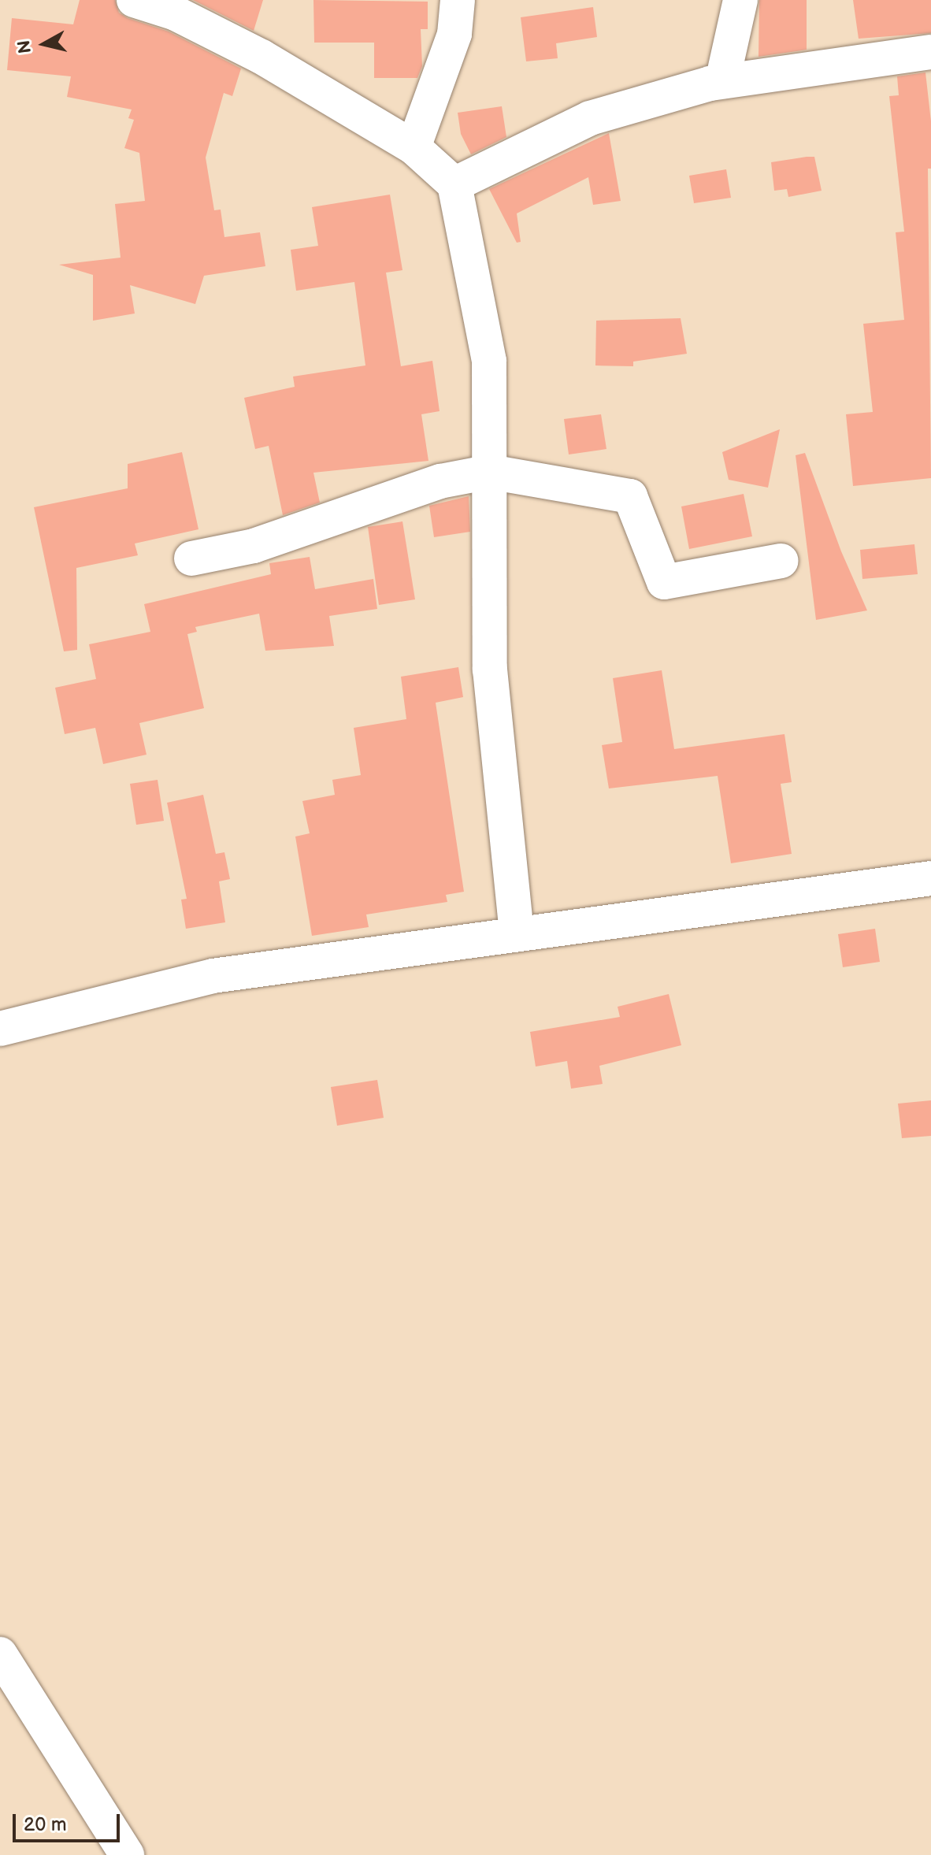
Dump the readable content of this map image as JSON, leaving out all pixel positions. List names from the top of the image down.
{
  "scale_bar": "20 m",
  "north": "left"
}
